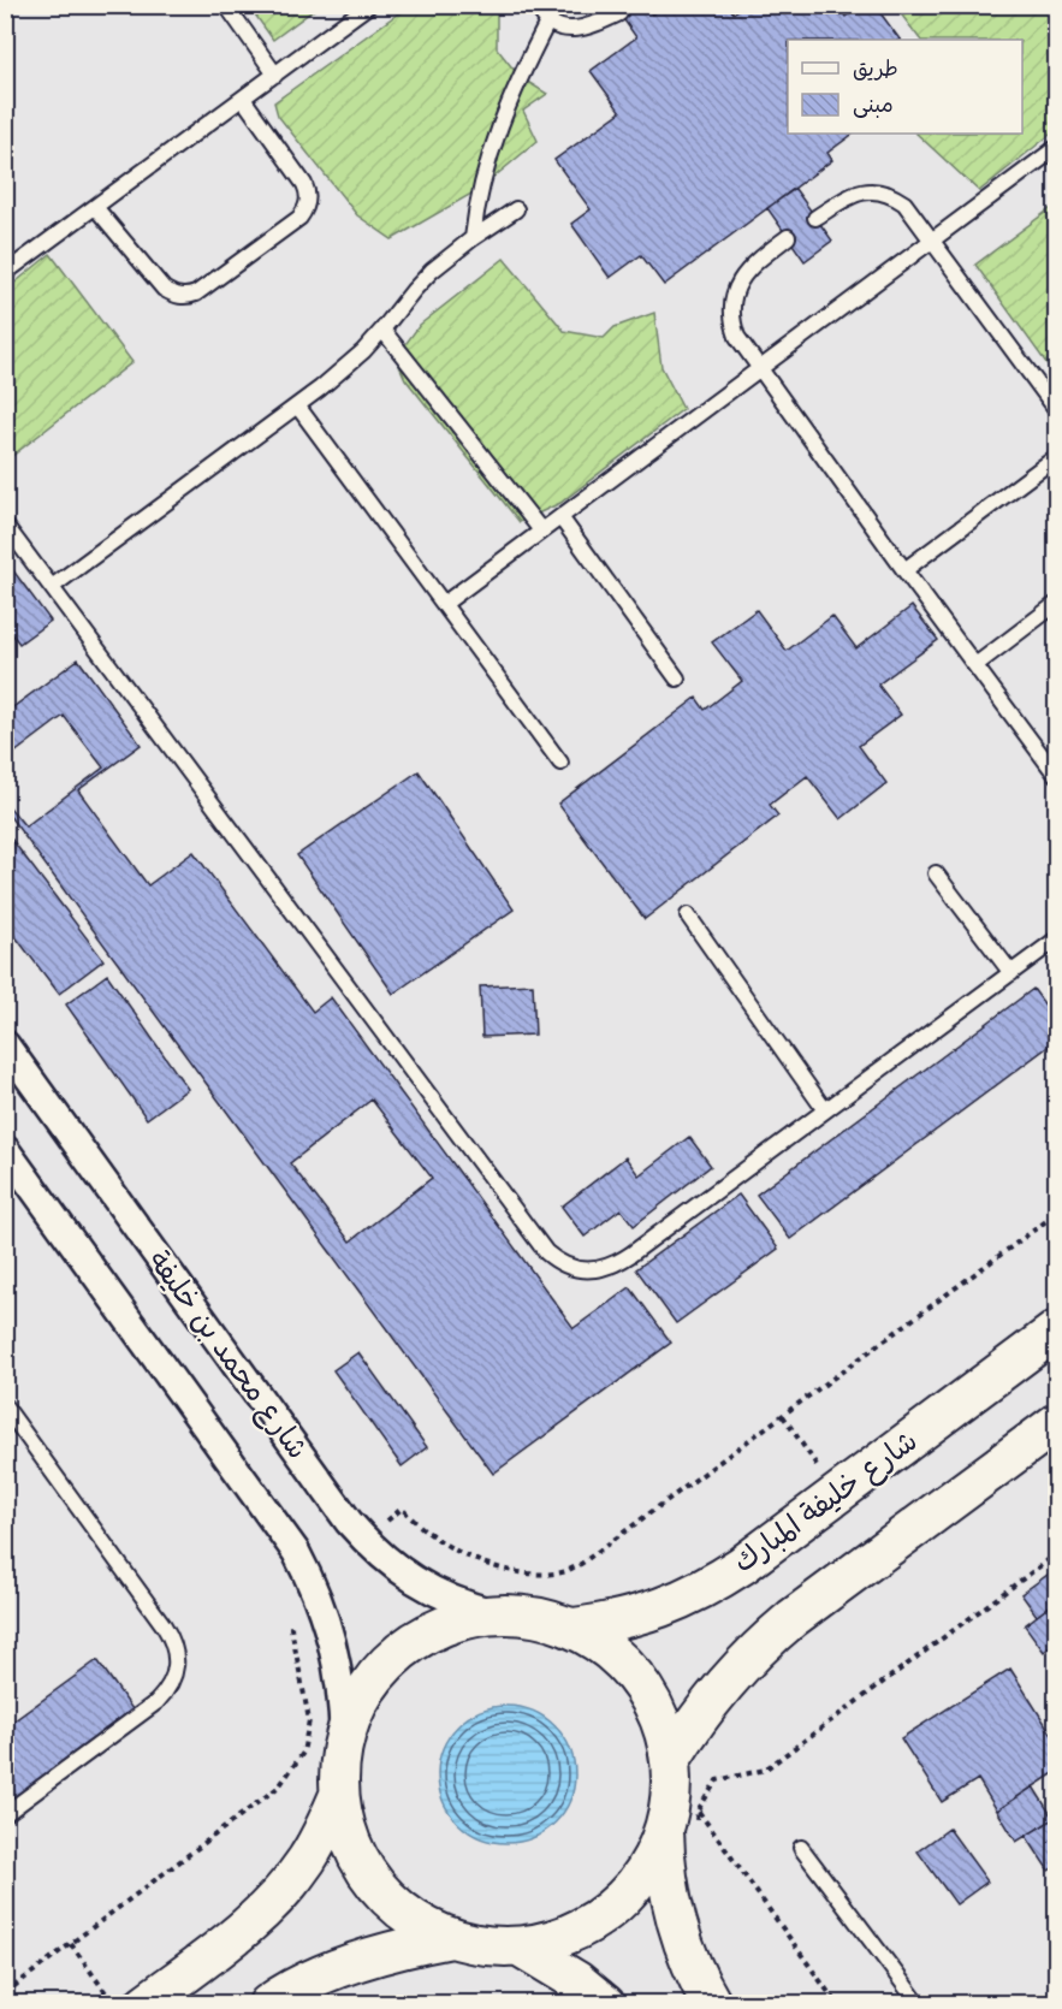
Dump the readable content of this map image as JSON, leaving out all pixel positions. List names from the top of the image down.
{
  "streets": {
    "main road": ["شارع خليفة المبارك"],
    "street": ["شارع محمد بن خليفة"]
  },
  "legend": ["طريق", "مبنى"]
}
